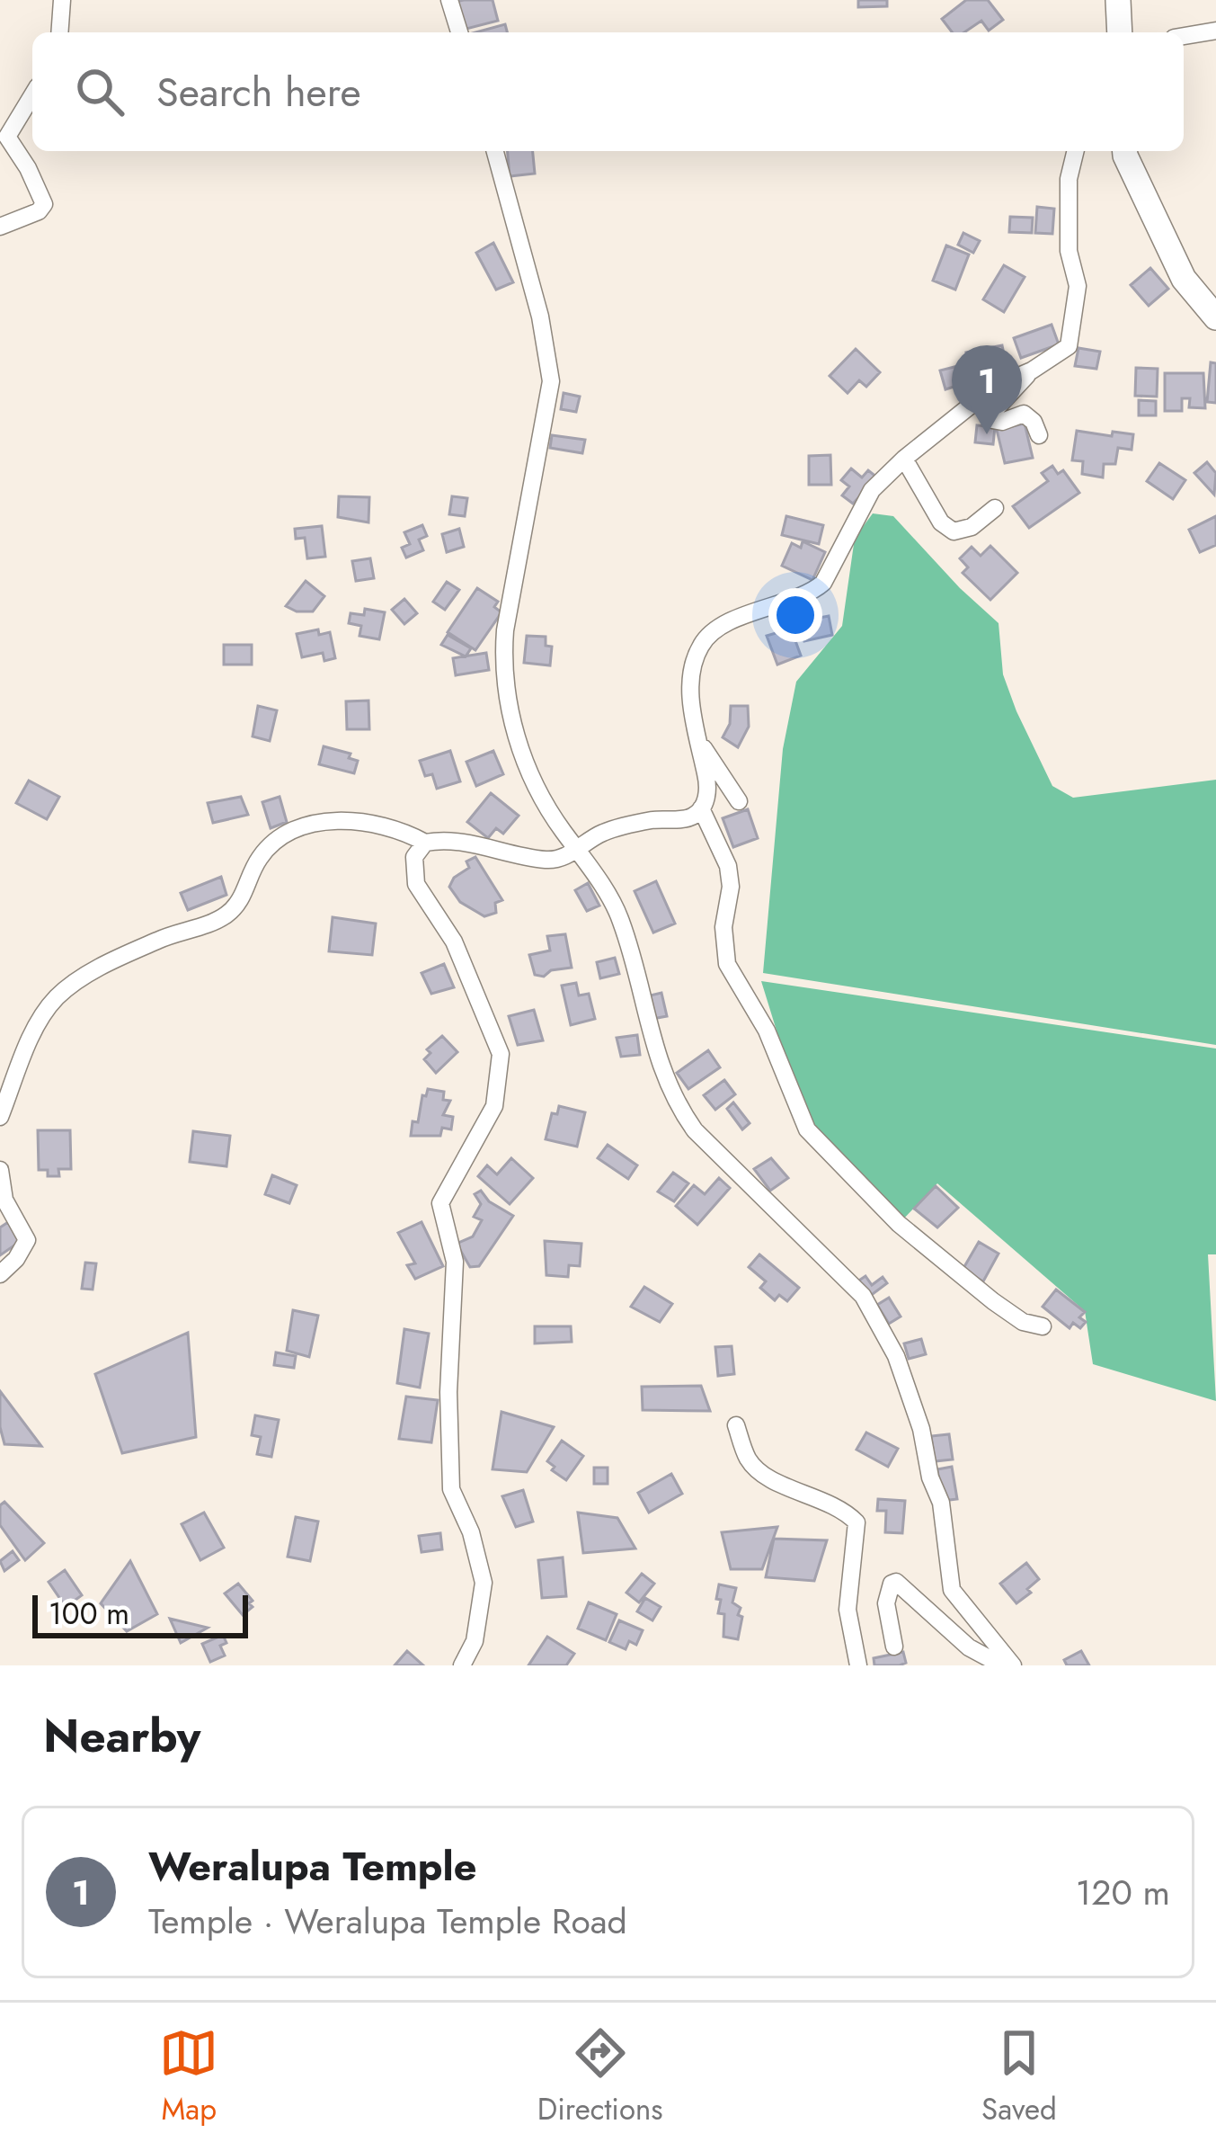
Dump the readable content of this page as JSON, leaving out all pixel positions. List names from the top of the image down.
{
  "scale_bar": "100 m",
  "page": {
    "search": "Search here",
    "pins": "1",
    "scale": "100 m",
    "heading": "Nearby",
    "list": [
      {
        "mark": "1",
        "name": "Weralupa Temple",
        "note": "Temple · Weralupa Temple Road",
        "value": "120 m"
      }
    ],
    "nav": ["Map", "Directions", "Saved"]
  }
}
